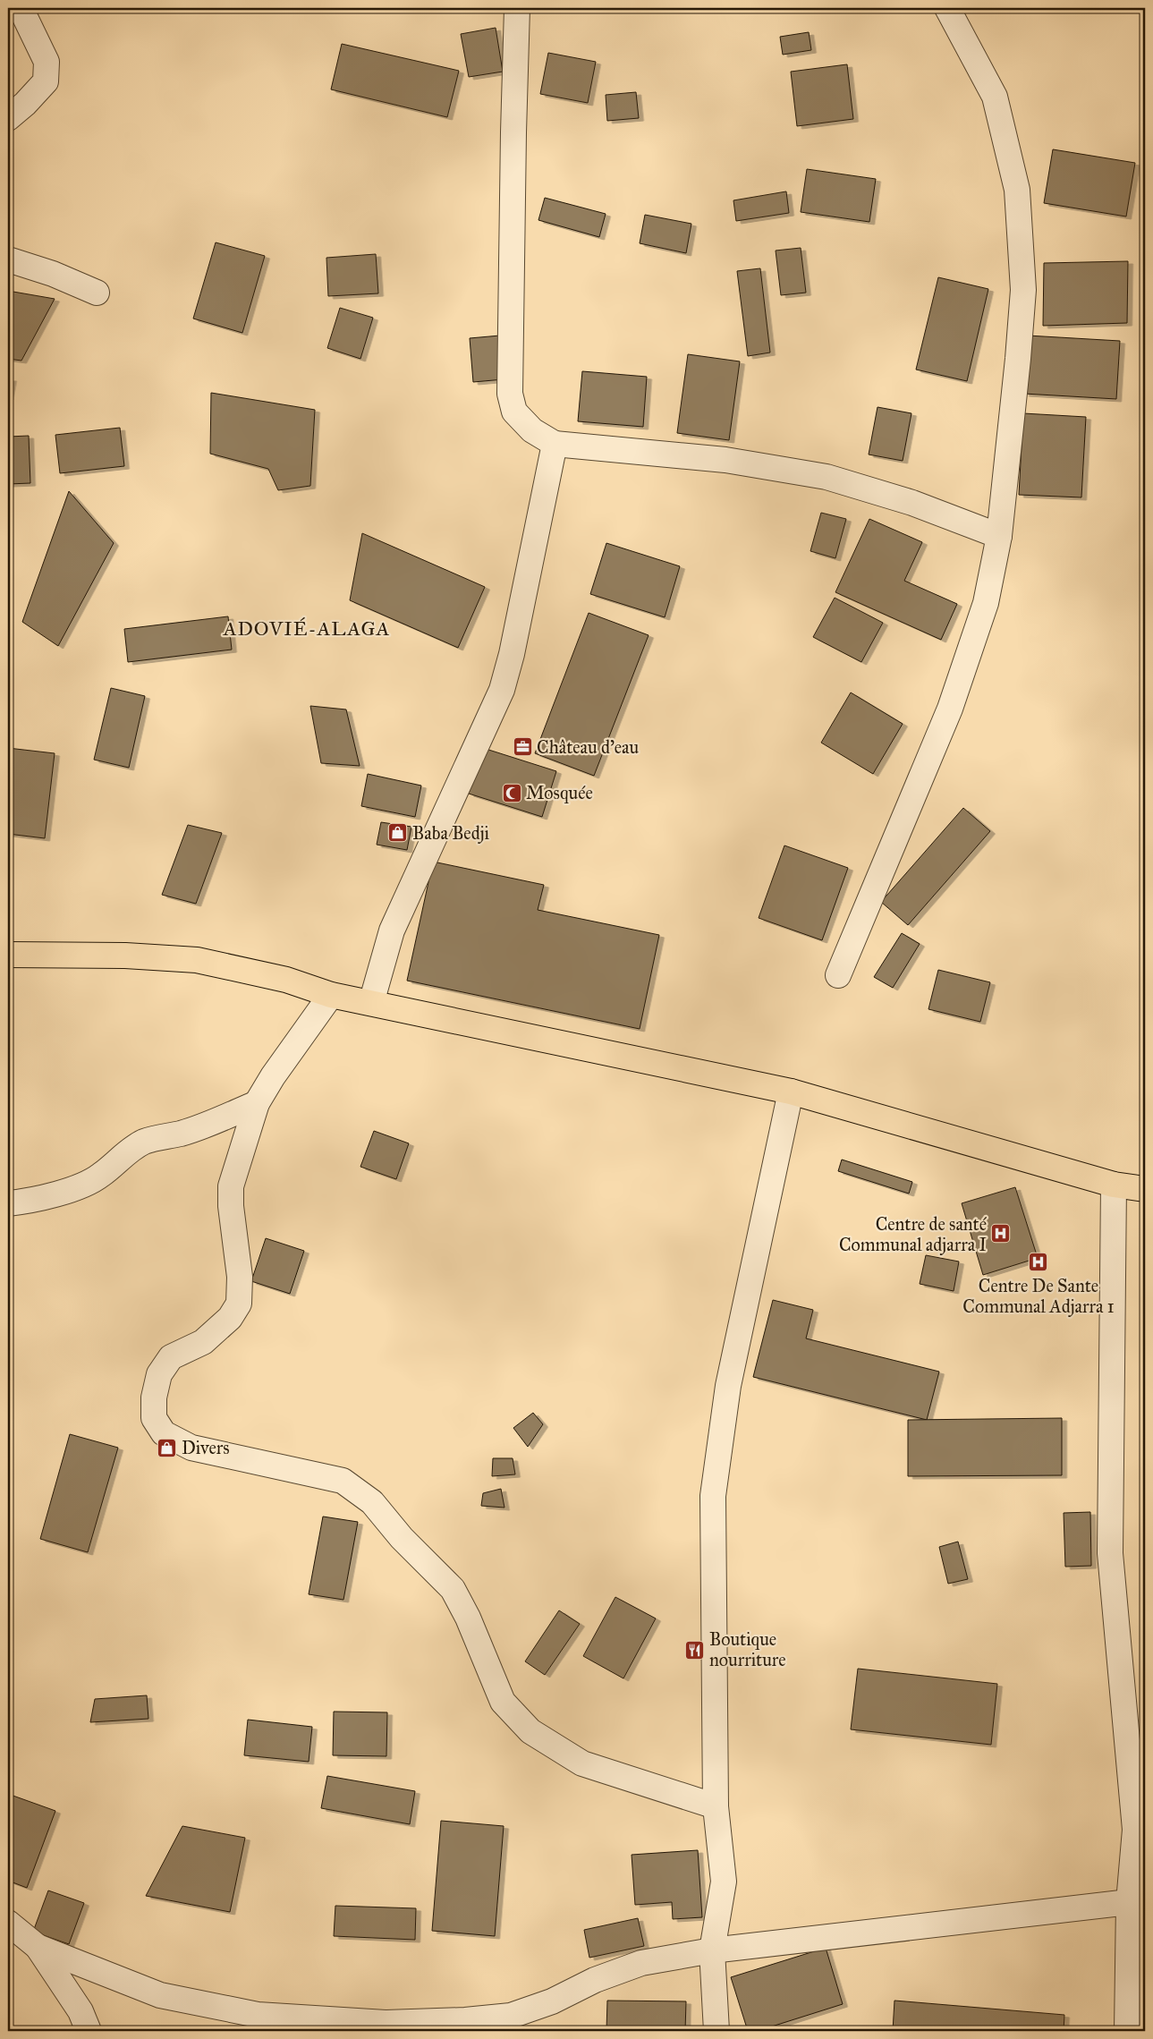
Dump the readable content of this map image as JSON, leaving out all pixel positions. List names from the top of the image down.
{
  "districts": ["ADOVIÉ-ALAGA"],
  "places": {
    "office": ["Château d'eau"],
    "mosque": ["Mosquée"],
    "shop": ["Baba Bedji", "Divers"],
    "hospital": ["Centre de santé Communal adjarra I", "Centre De Sante Communal Adjarra 1"],
    "restaurant": ["Boutique nourriture"]
  }
}
